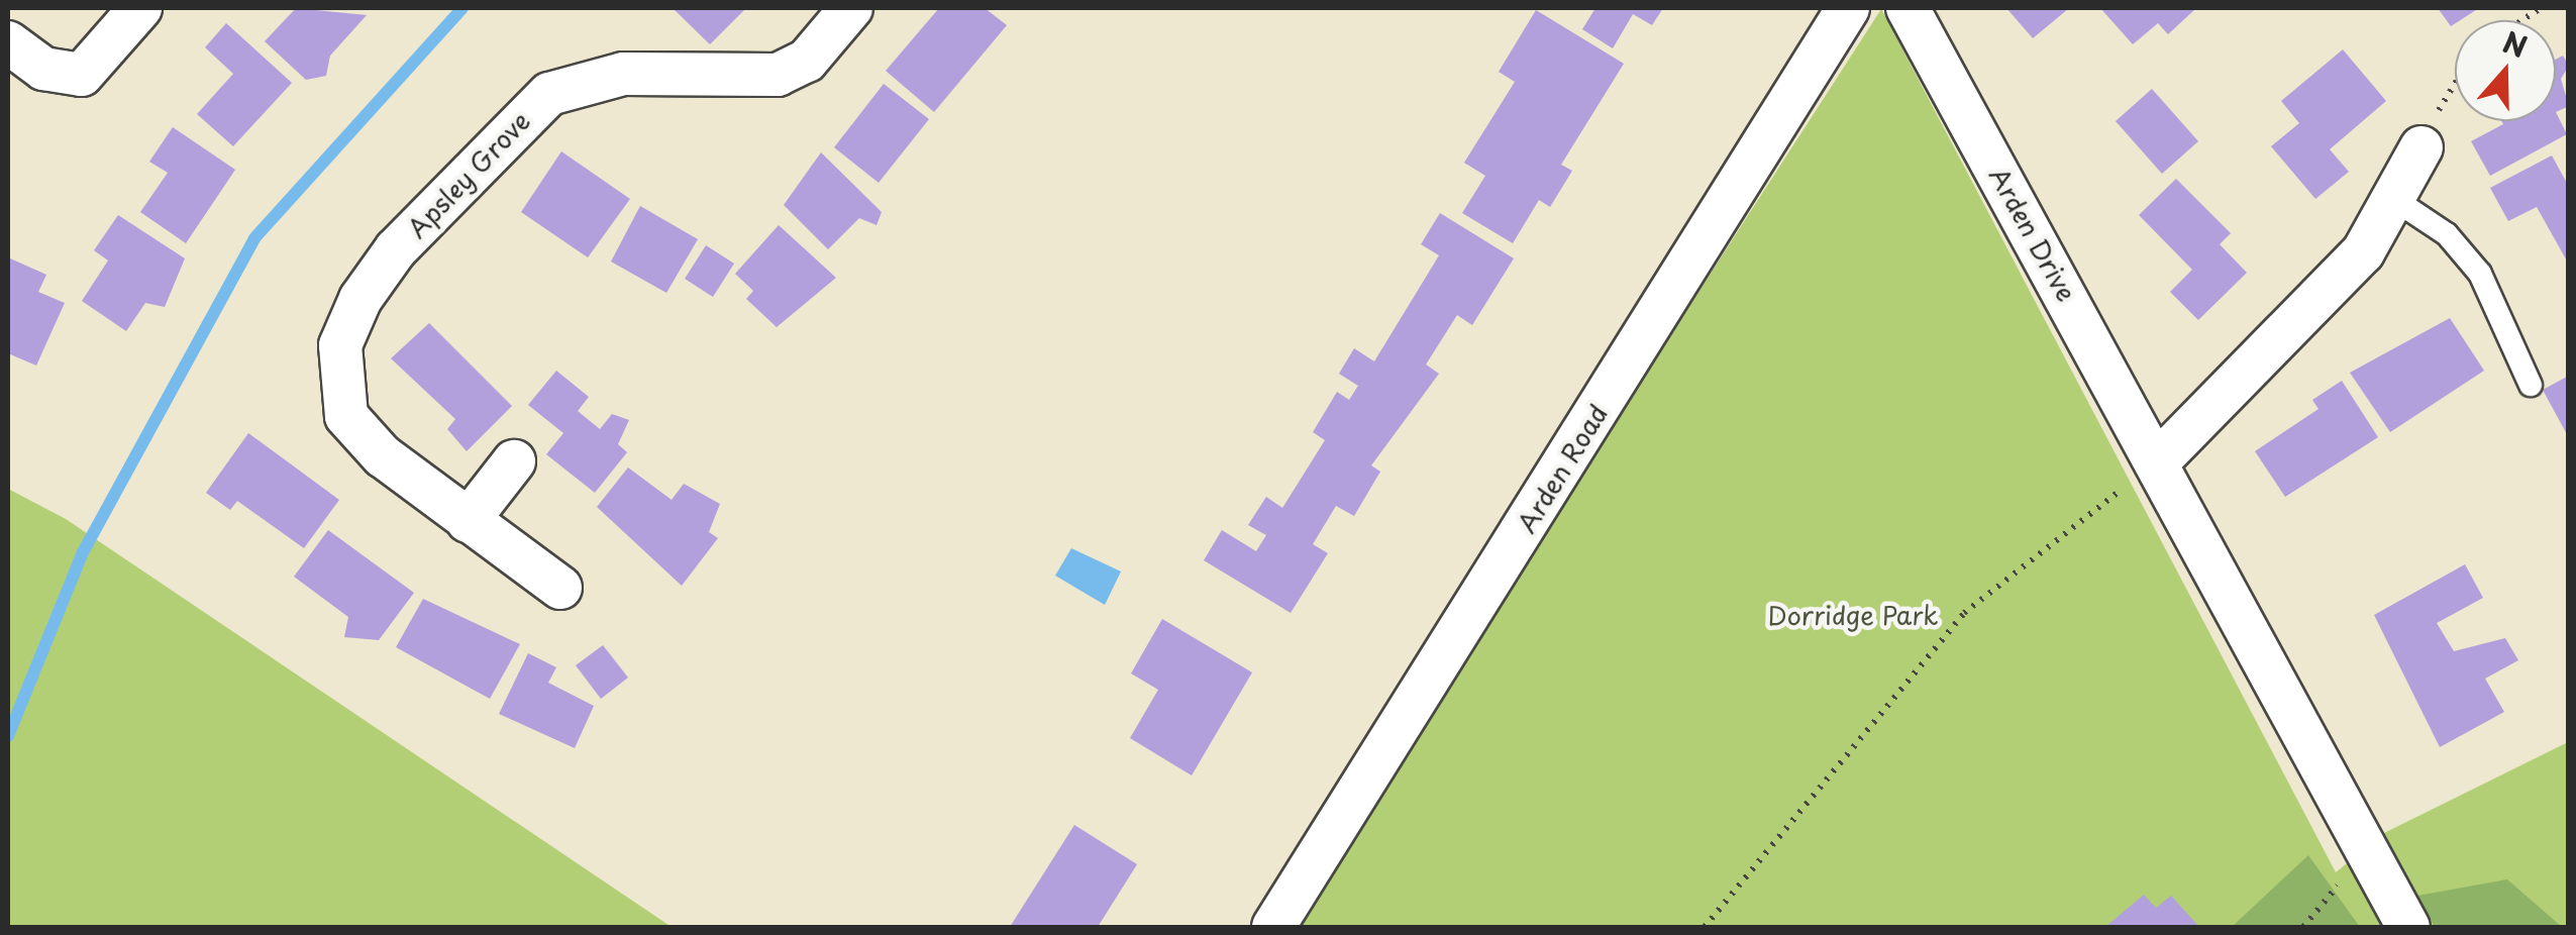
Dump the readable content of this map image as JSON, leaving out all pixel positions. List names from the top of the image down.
{
  "streets": {
    "street": ["Apsley Grove", "Arden Drive", "Arden Road"]
  },
  "parks": ["Dorridge Park"],
  "north": "top"
}
